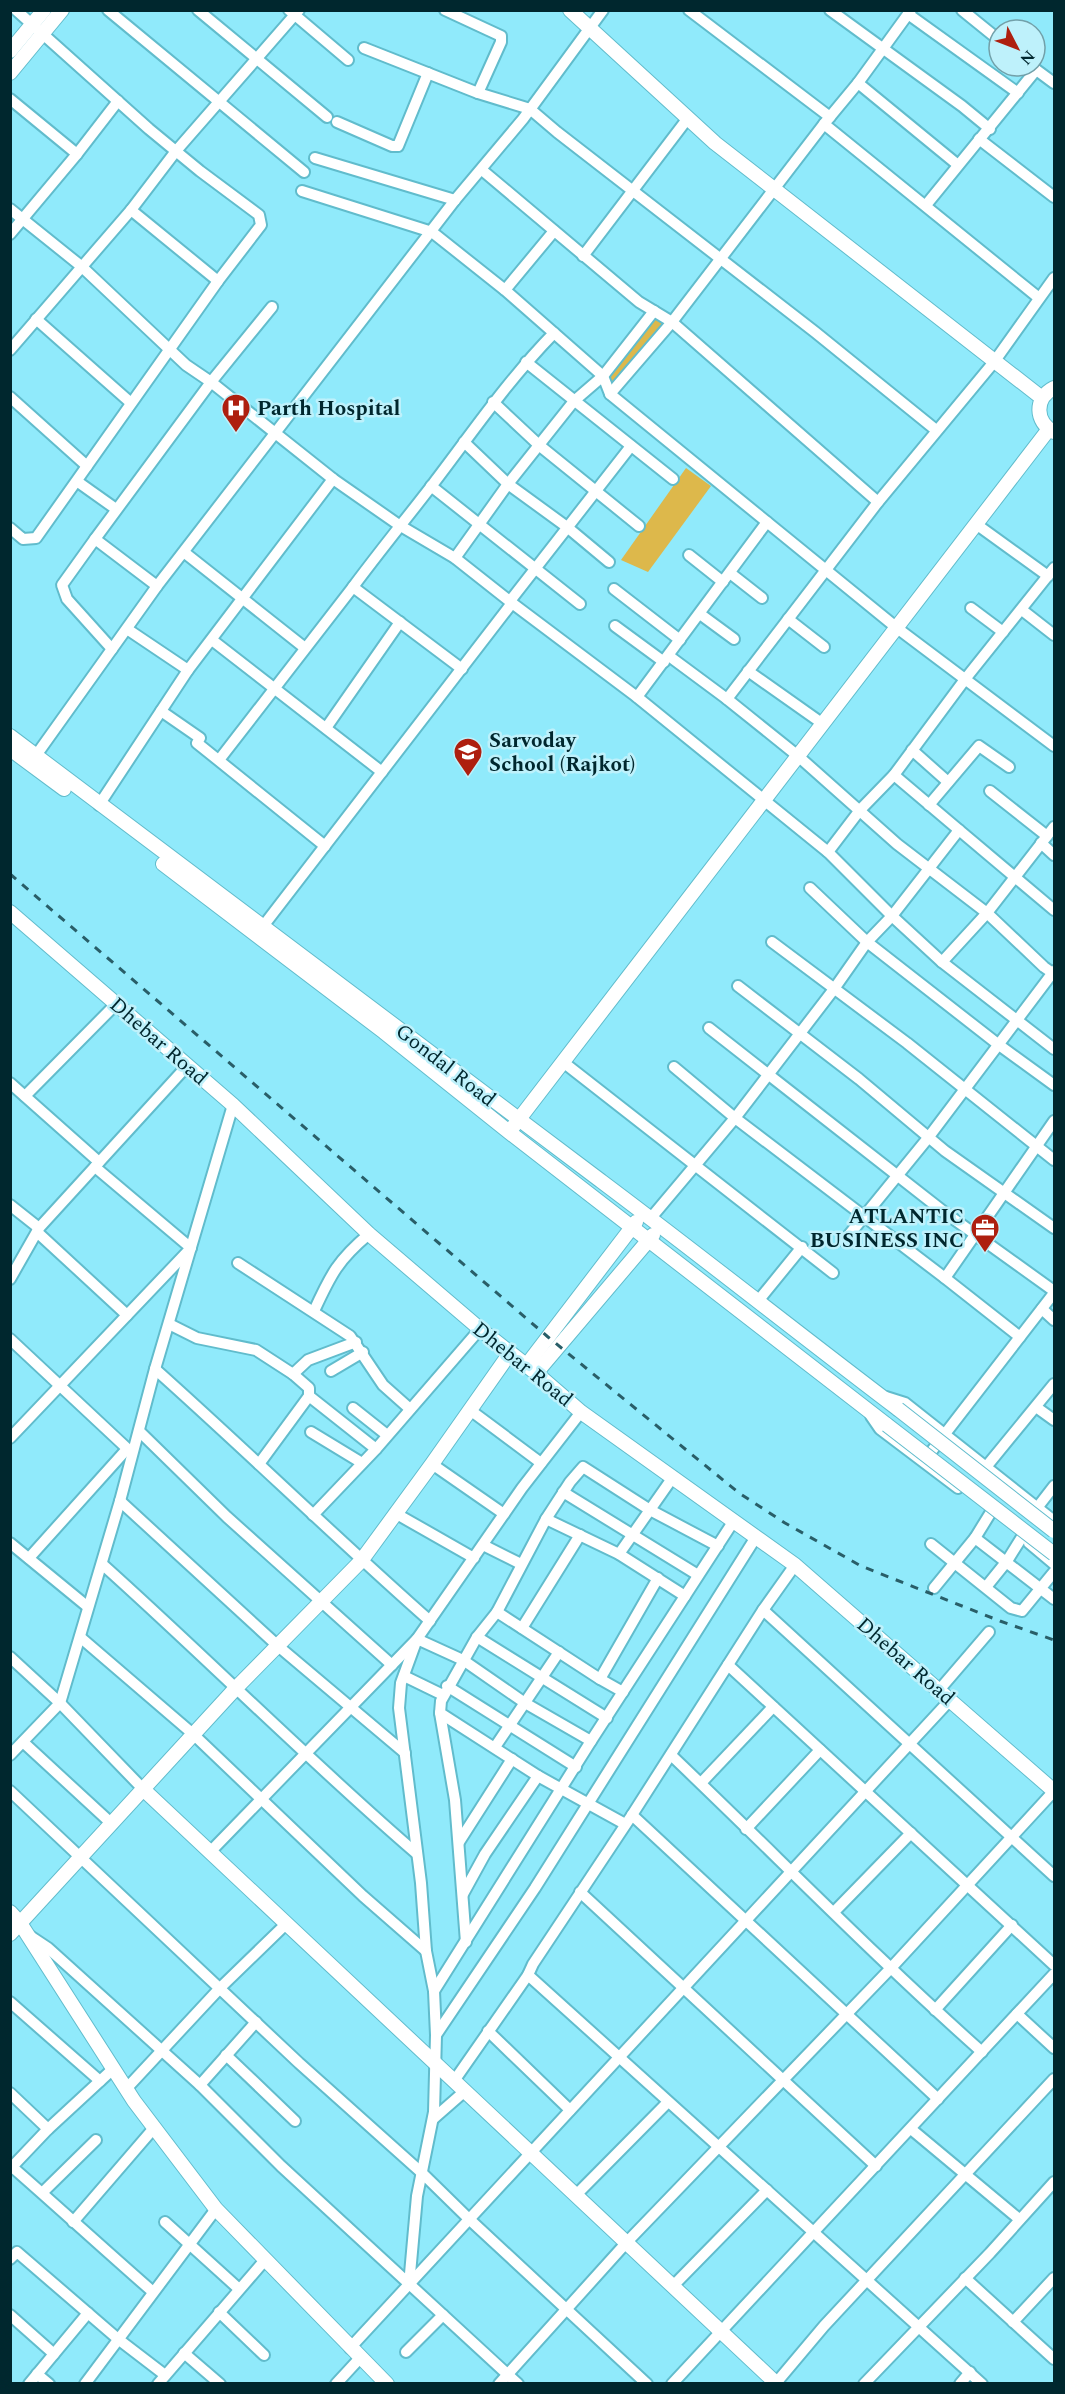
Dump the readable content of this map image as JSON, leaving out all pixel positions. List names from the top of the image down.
{
  "streets": {
    "street": ["Dhebar Road", "Gondal Road"]
  },
  "places": {
    "hospital": ["Parth Hospital"],
    "school or university": ["Sarvoday School (Rajkot)"],
    "office": ["ATLANTIC BUSINESS INC"]
  },
  "north": "bottom right"
}
